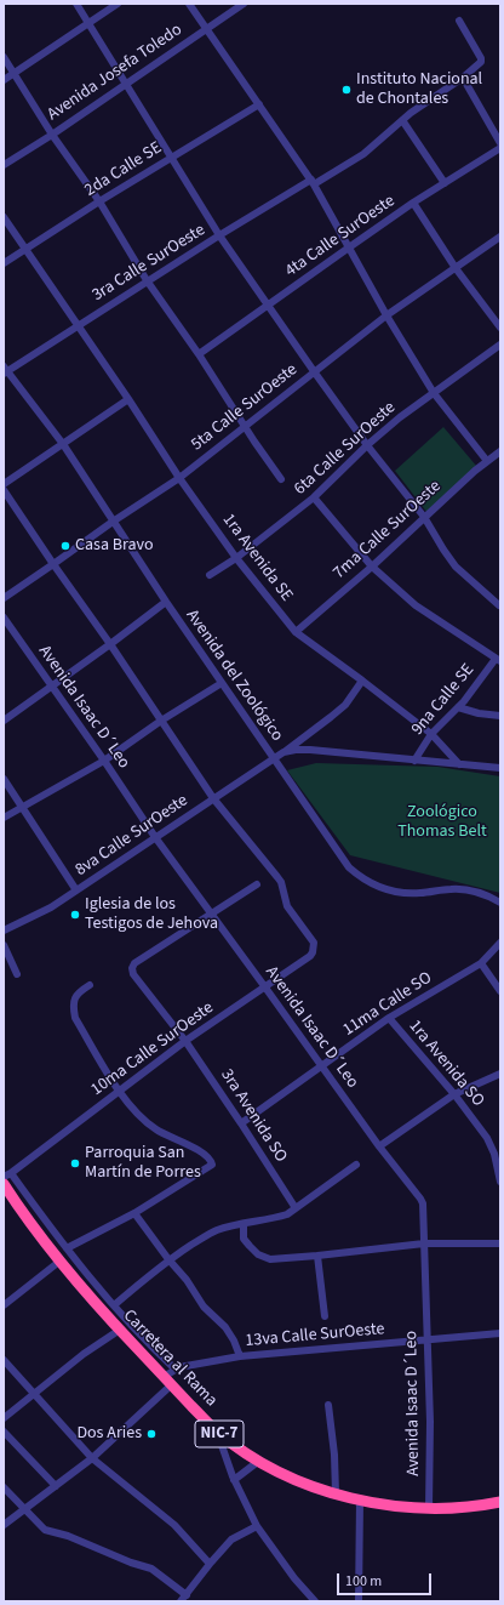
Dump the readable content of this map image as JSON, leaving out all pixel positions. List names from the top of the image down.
{
  "streets": {
    "highway": ["Carretera al Rama", "NIC-7"],
    "street": [
      "Avenida Josefa Toledo",
      "2da Calle SE",
      "4ta Calle SurOeste",
      "3ra Calle SurOeste",
      "5ta Calle SurOeste",
      "6ta Calle SurOeste",
      "7ma Calle SurOeste",
      "1ra Avenida SE",
      "Avenida del Zoológico",
      "9na Calle SE",
      "Avenida Isaac D´Leo",
      "8va Calle SurOeste",
      "11ma Calle SO",
      "10ma Calle SurOeste",
      "1ra Avenida SO",
      "3ra Avenida SO",
      "13va Calle SurOeste"
    ]
  },
  "crossings": [
    ["2da Calle SE", "1ra Avenida SE"],
    ["3ra Calle SurOeste", "1ra Avenida SE"],
    ["3ra Calle SurOeste", "Avenida del Zoológico"],
    ["5ta Calle SurOeste", "1ra Avenida SE"],
    ["5ta Calle SurOeste", "Avenida del Zoológico"],
    ["6ta Calle SurOeste", "1ra Avenida SE"],
    ["7ma Calle SurOeste", "1ra Avenida SE"],
    ["1ra Avenida SE", "9na Calle SE"],
    ["1ra Avenida SE", "8va Calle SurOeste"],
    ["Avenida del Zoológico", "8va Calle SurOeste"],
    ["Avenida Isaac D´Leo", "8va Calle SurOeste"],
    ["Avenida Isaac D´Leo", "11ma Calle SO"],
    ["Avenida Isaac D´Leo", "10ma Calle SurOeste"],
    ["Avenida Isaac D´Leo", "3ra Avenida SO"],
    ["Avenida Isaac D´Leo", "13va Calle SurOeste"],
    ["Avenida Isaac D´Leo", "Carretera al Rama"],
    ["8va Calle SurOeste", "10ma Calle SurOeste"],
    ["11ma Calle SO", "1ra Avenida SO"],
    ["11ma Calle SO", "3ra Avenida SO"],
    ["10ma Calle SurOeste", "3ra Avenida SO"],
    ["13va Calle SurOeste", "Carretera al Rama"]
  ],
  "parks": ["Zoológico Thomas Belt"],
  "places": [
    "Instituto Nacional de Chontales",
    "Casa Bravo",
    "Iglesia de los Testigos de Jehova",
    "Parroquia San Martín de Porres",
    "Dos Aries"
  ],
  "scale_bar": "100 m"
}
